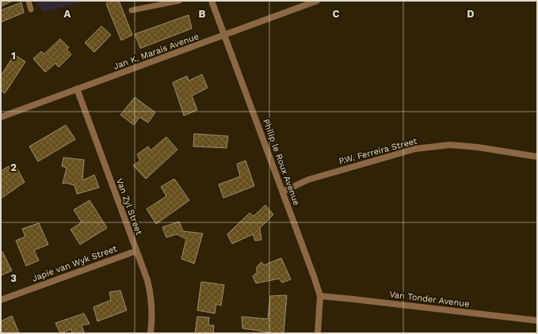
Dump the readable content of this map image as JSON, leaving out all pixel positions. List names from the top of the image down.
{
  "streets": {
    "street": [
      "Jan K. Marais Avenue",
      "P.W. Ferreira Street",
      "Philip le Roux Avenue",
      "Van Zyl Street",
      "Japie van Wyk Street",
      "Van Tonder Avenue"
    ]
  },
  "crossings": [
    ["Jan K. Marais Avenue", "Philip le Roux Avenue"],
    ["Jan K. Marais Avenue", "Van Zyl Street"],
    ["P.W. Ferreira Street", "Philip le Roux Avenue"],
    ["Philip le Roux Avenue", "Van Tonder Avenue"],
    ["Van Zyl Street", "Japie van Wyk Street"]
  ],
  "grid": {
    "columns": [
      "A",
      "B",
      "C",
      "D"
    ],
    "rows": ["1", "2", "3"]
  }
}
